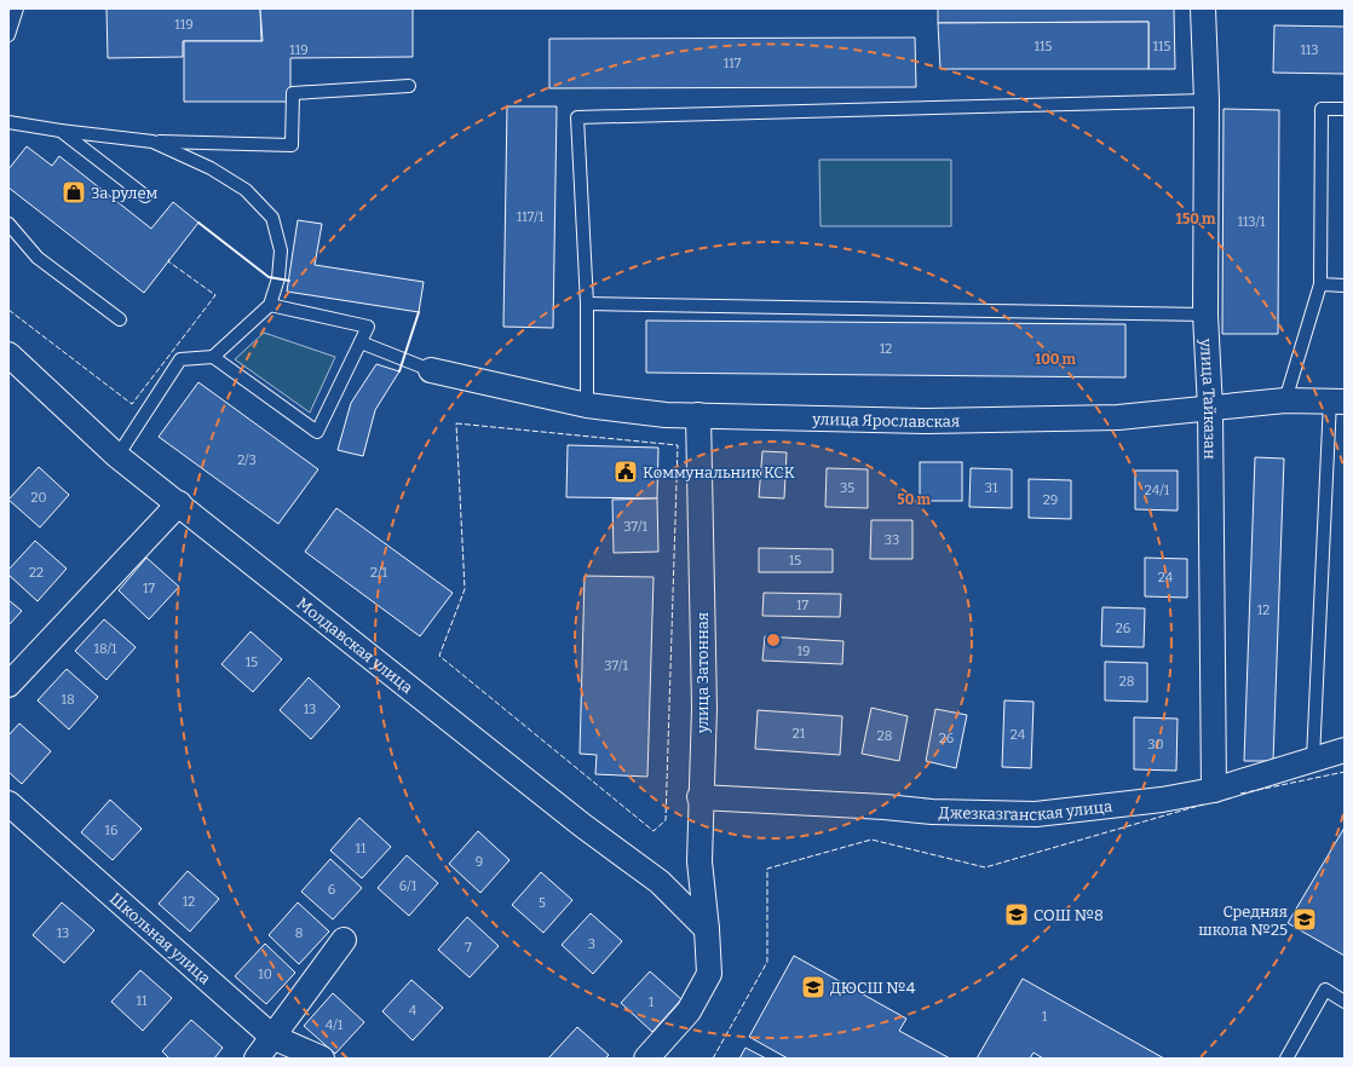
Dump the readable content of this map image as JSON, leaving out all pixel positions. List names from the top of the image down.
{
  "streets": {
    "street": [
      "улица Тайказан",
      "улица Ярославская",
      "Молдавская улица",
      "улица Затонная",
      "Джезказганская улица",
      "Школьная улица"
    ]
  },
  "crossings": [
    ["улица Тайказан", "улица Ярославская"],
    ["улица Тайказан", "Джезказганская улица"],
    ["улица Ярославская", "улица Затонная"],
    ["Молдавская улица", "улица Затонная"],
    ["улица Затонная", "Джезказганская улица"]
  ],
  "places": {
    "shop": ["За рулем"],
    "public building": ["Коммунальник КСК"],
    "school or university": ["СОШ №8", "Средняя школа №25", "ДЮСШ №4"]
  },
  "house_numbers": [
    "119",
    "115",
    "115",
    "119",
    "113",
    "117",
    "117/1",
    "113/1",
    "12",
    "2/3",
    "35",
    "31",
    "24/1",
    "20",
    "29",
    "37/1",
    "33",
    "15",
    "22",
    "2/1",
    "24",
    "17",
    "17",
    "12",
    "26",
    "18/1",
    "19",
    "15",
    "37/1",
    "28",
    "18",
    "13",
    "21",
    "24",
    "28",
    "26",
    "30",
    "16",
    "11",
    "9",
    "6/1",
    "6",
    "12",
    "5",
    "13",
    "8",
    "3",
    "7",
    "10",
    "11",
    "1",
    "4",
    "1",
    "4/1"
  ],
  "rings": ["150 m", "100 m", "50 m"]
}
